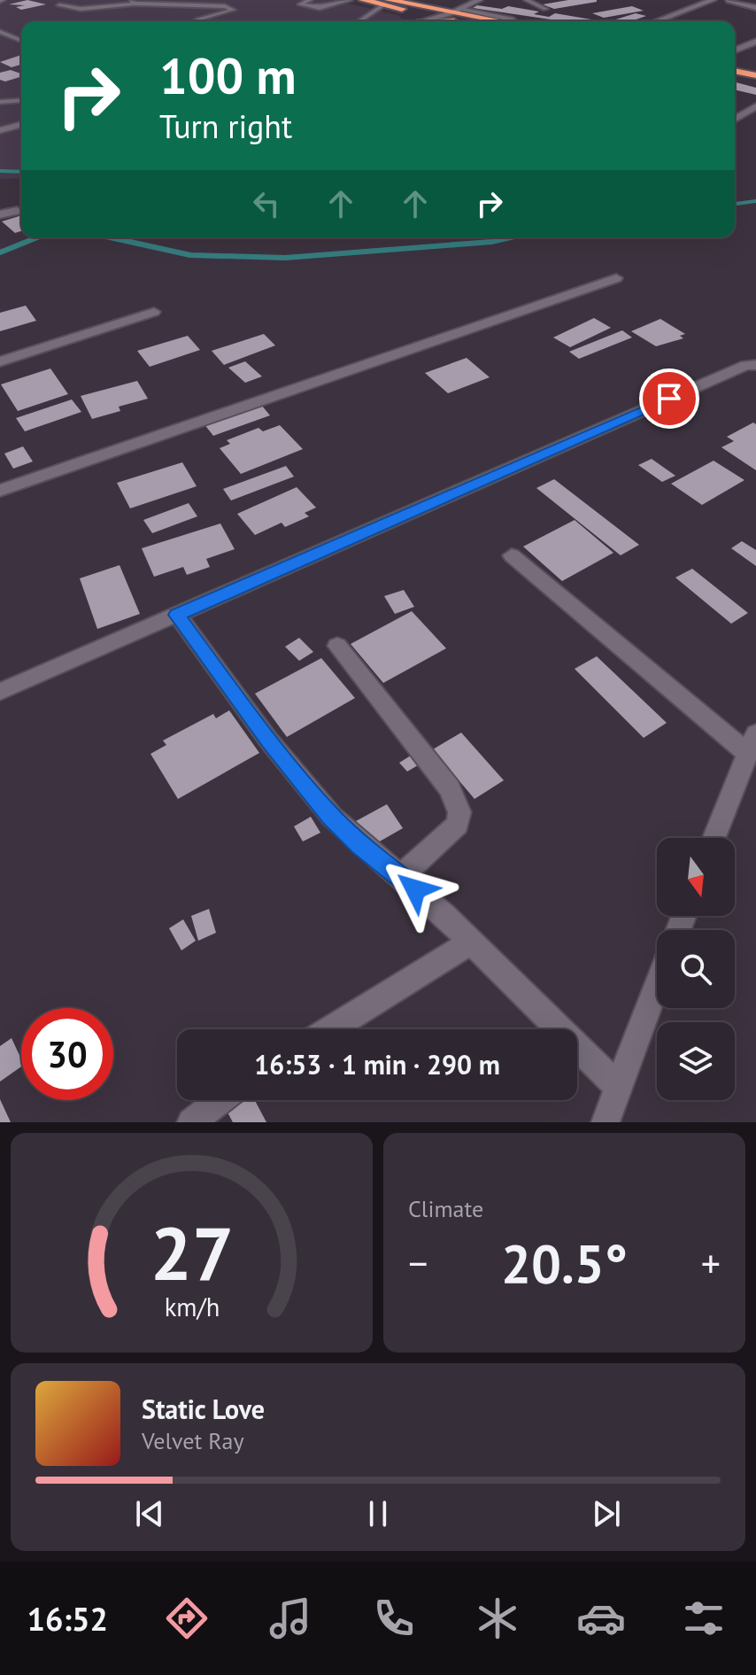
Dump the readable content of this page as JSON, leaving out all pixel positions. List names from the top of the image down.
{
  "north": "bottom",
  "page": {
    "turn": ["100 m", "Turn right"],
    "limit": "30",
    "trip": "16:53 · 1 min · 290 m",
    "tile": "Climate",
    "heat": ["−", "20.5°", "+"],
    "song": ["Static Love", "Velvet Ray"],
    "tabs": "16:52",
    "gauge": ["27", "km/h"]
  }
}
